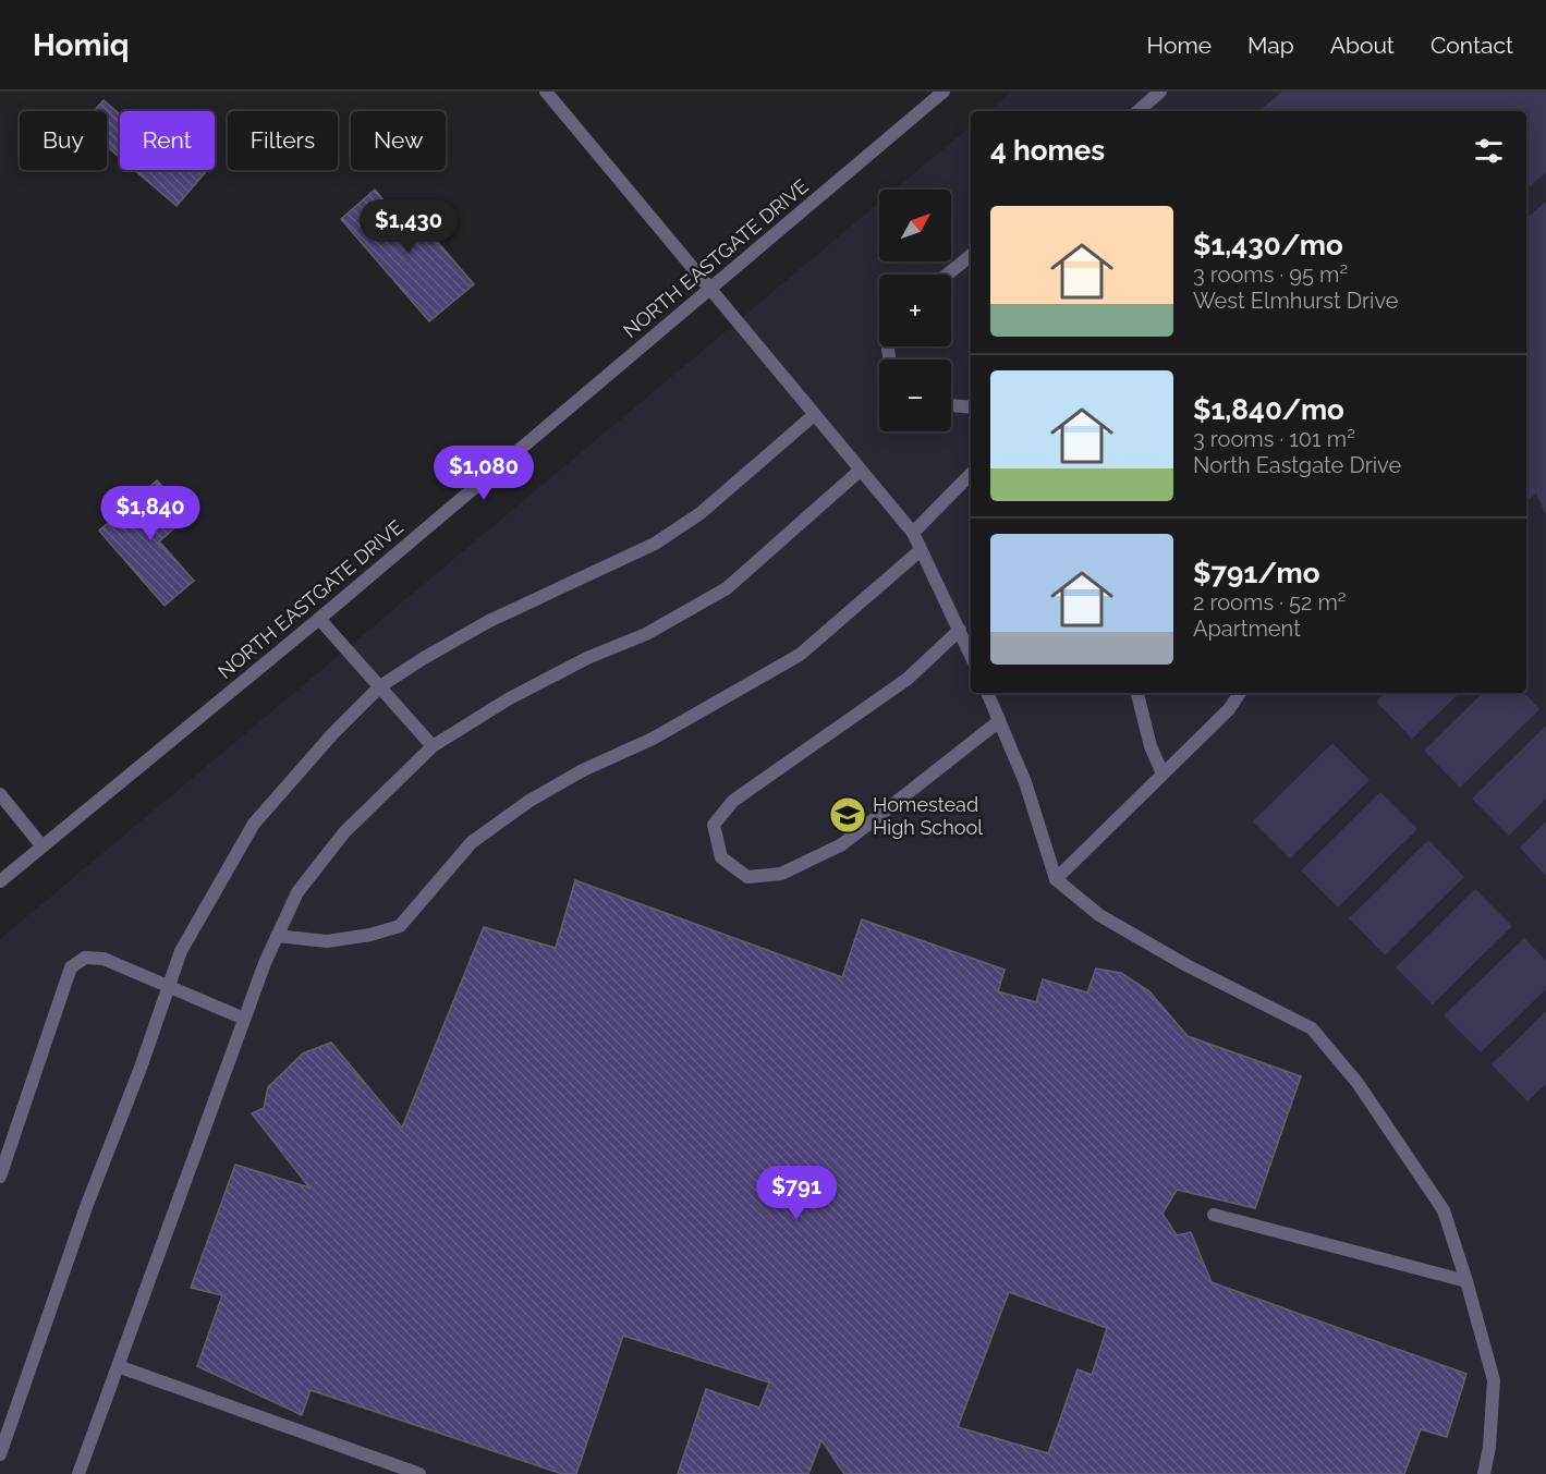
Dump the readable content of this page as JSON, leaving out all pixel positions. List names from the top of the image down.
{
  "streets": {
    "street": ["NORTH EASTGATE DRIVE"]
  },
  "places": {
    "school or university": ["Homestead High School"]
  },
  "north": "top right",
  "page": {
    "header": "Homiq",
    "nav": [
      "Home",
      "Map",
      "About",
      "Contact"
    ],
    "chip": [
      "Buy",
      "Rent",
      "Filters",
      "New"
    ],
    "heading": "4 homes",
    "map_buttons": ["+", "−"],
    "list": [
      {
        "name": "$1,430/mo",
        "note": "3 rooms · 95 m² · West Elmhurst Drive"
      },
      {
        "name": "$1,840/mo",
        "note": "3 rooms · 101 m² · North Eastgate Drive"
      },
      {
        "name": "$791/mo",
        "note": "2 rooms · 52 m² · Apartment"
      }
    ],
    "price": [
      "$1,430",
      "$1,080",
      "$1,840",
      "$791"
    ]
  }
}
